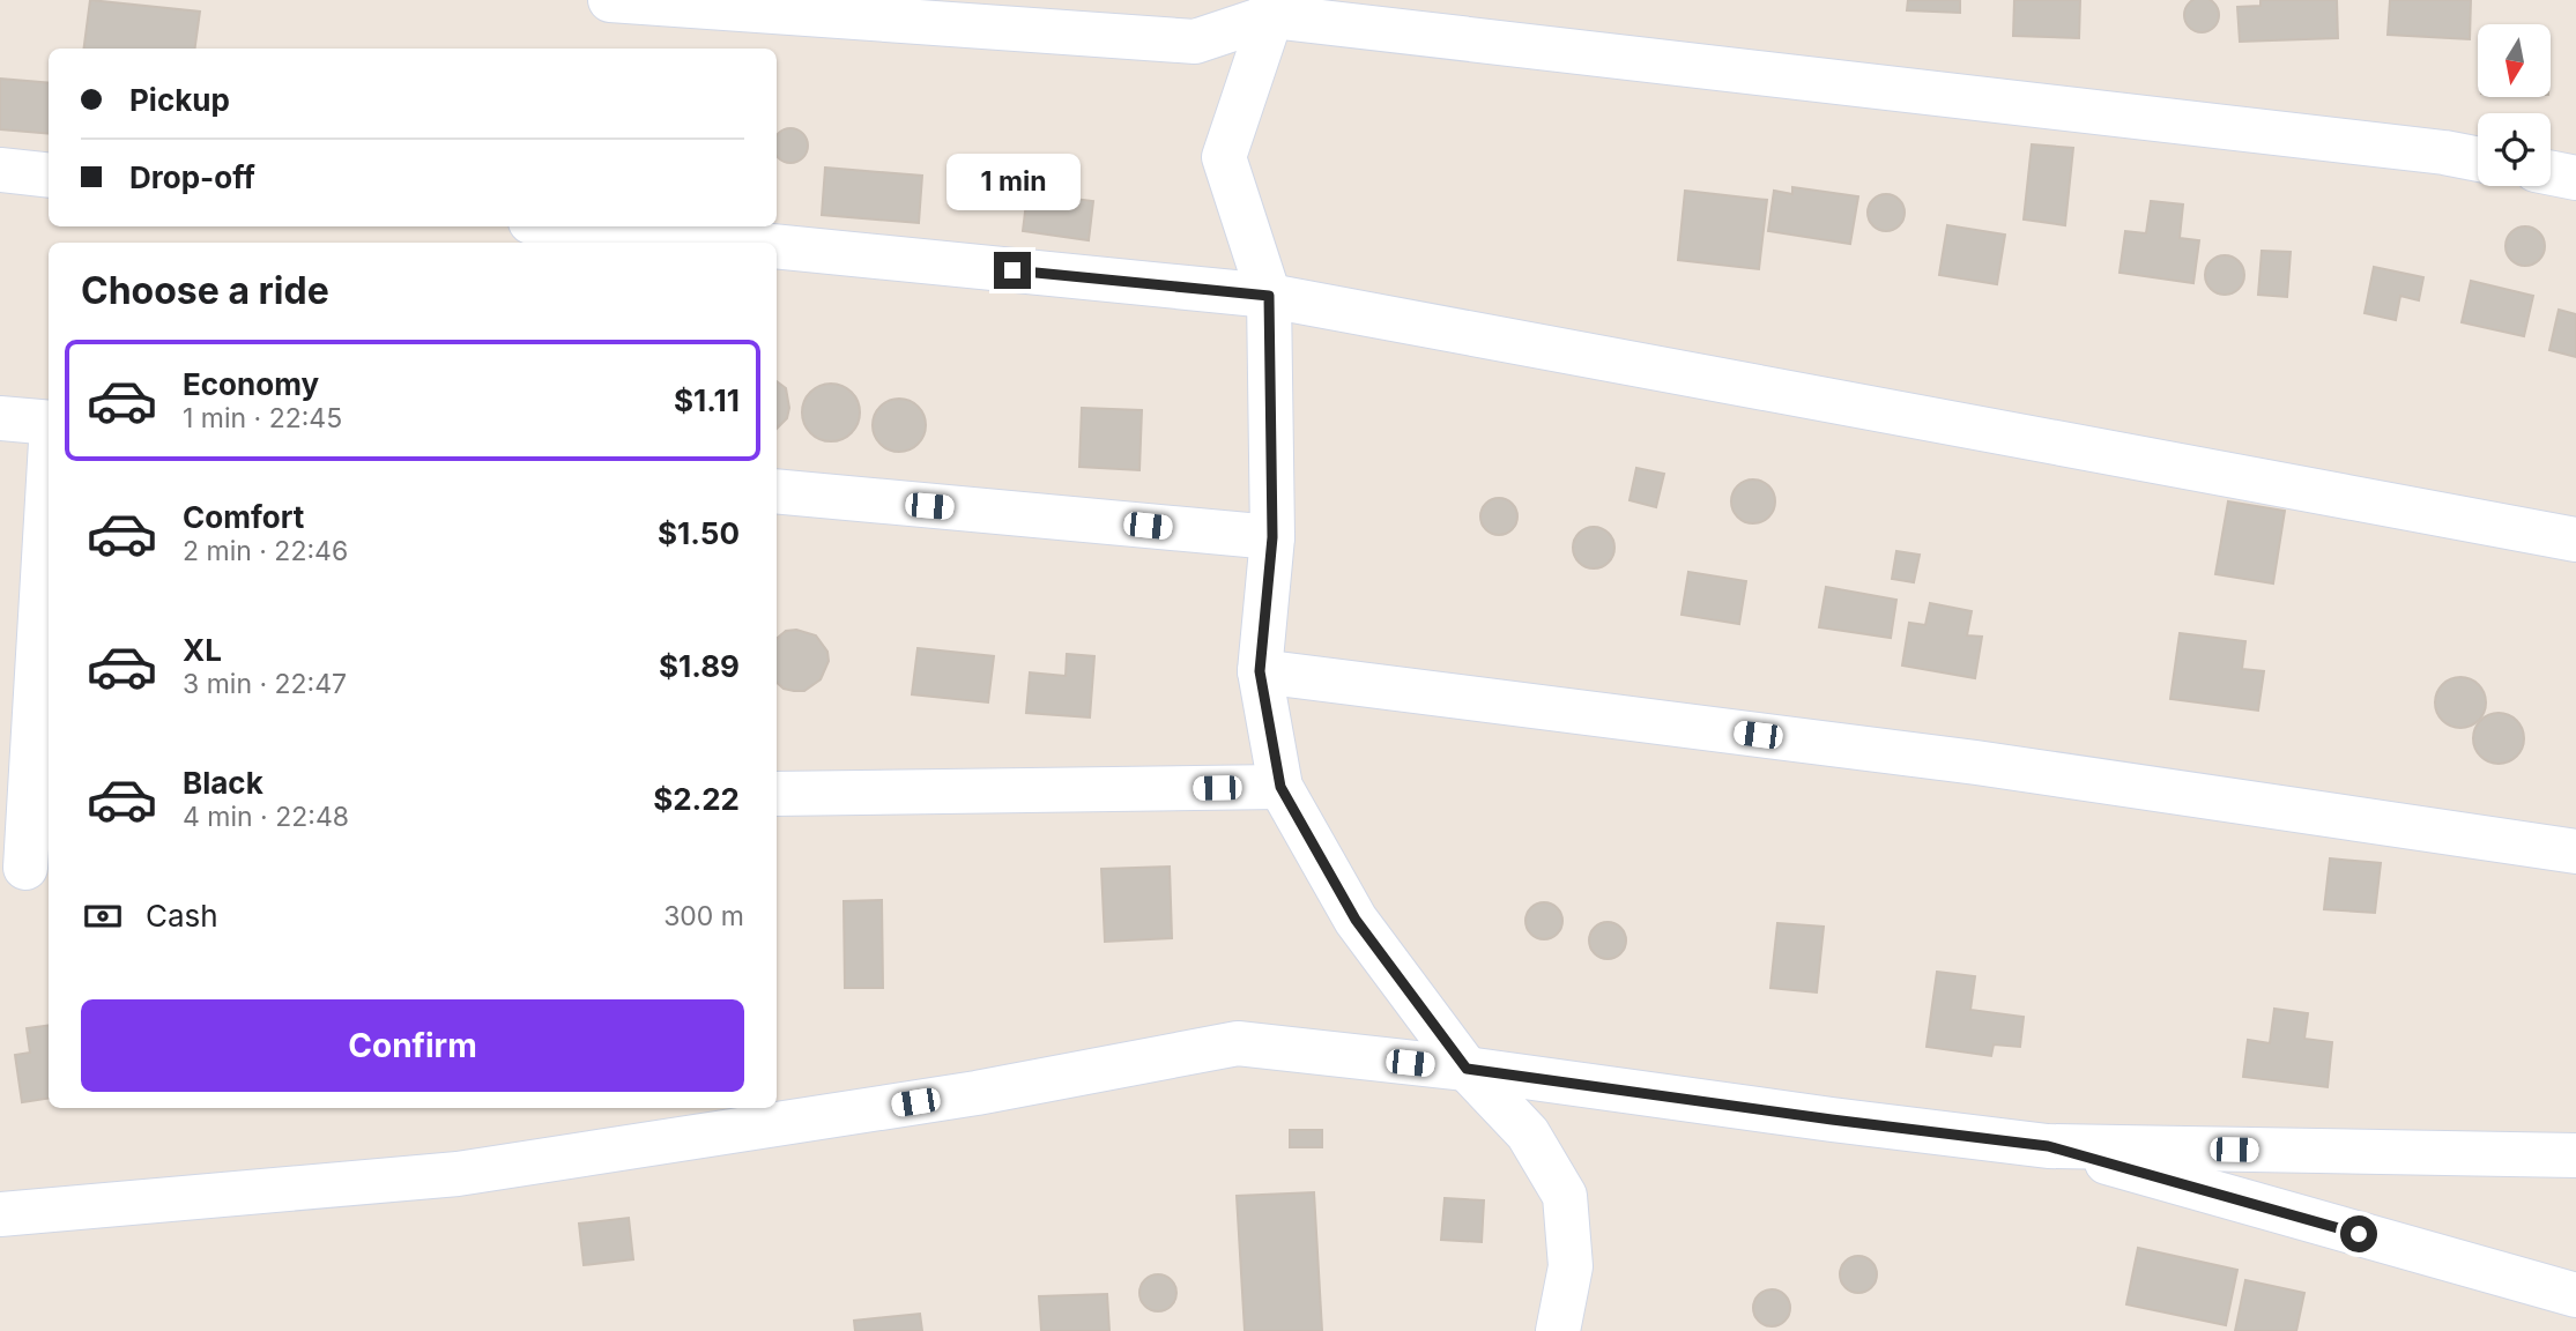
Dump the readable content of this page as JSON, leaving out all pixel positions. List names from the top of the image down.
{
  "north": "bottom",
  "page": {
    "banner": ["Pickup", "Drop-off"],
    "bubble": "1 min",
    "heading": "Choose a ride",
    "list": [
      {
        "name": "Economy",
        "note": "1 min · 22:45",
        "value": "$1.11"
      },
      {
        "name": "Comfort",
        "note": "2 min · 22:46",
        "value": "$1.50"
      },
      {
        "name": "XL",
        "note": "3 min · 22:47",
        "value": "$1.89"
      },
      {
        "name": "Black",
        "note": "4 min · 22:48",
        "value": "$2.22"
      }
    ],
    "pay": ["Cash", "300 m"],
    "buttons": "Confirm"
  }
}
